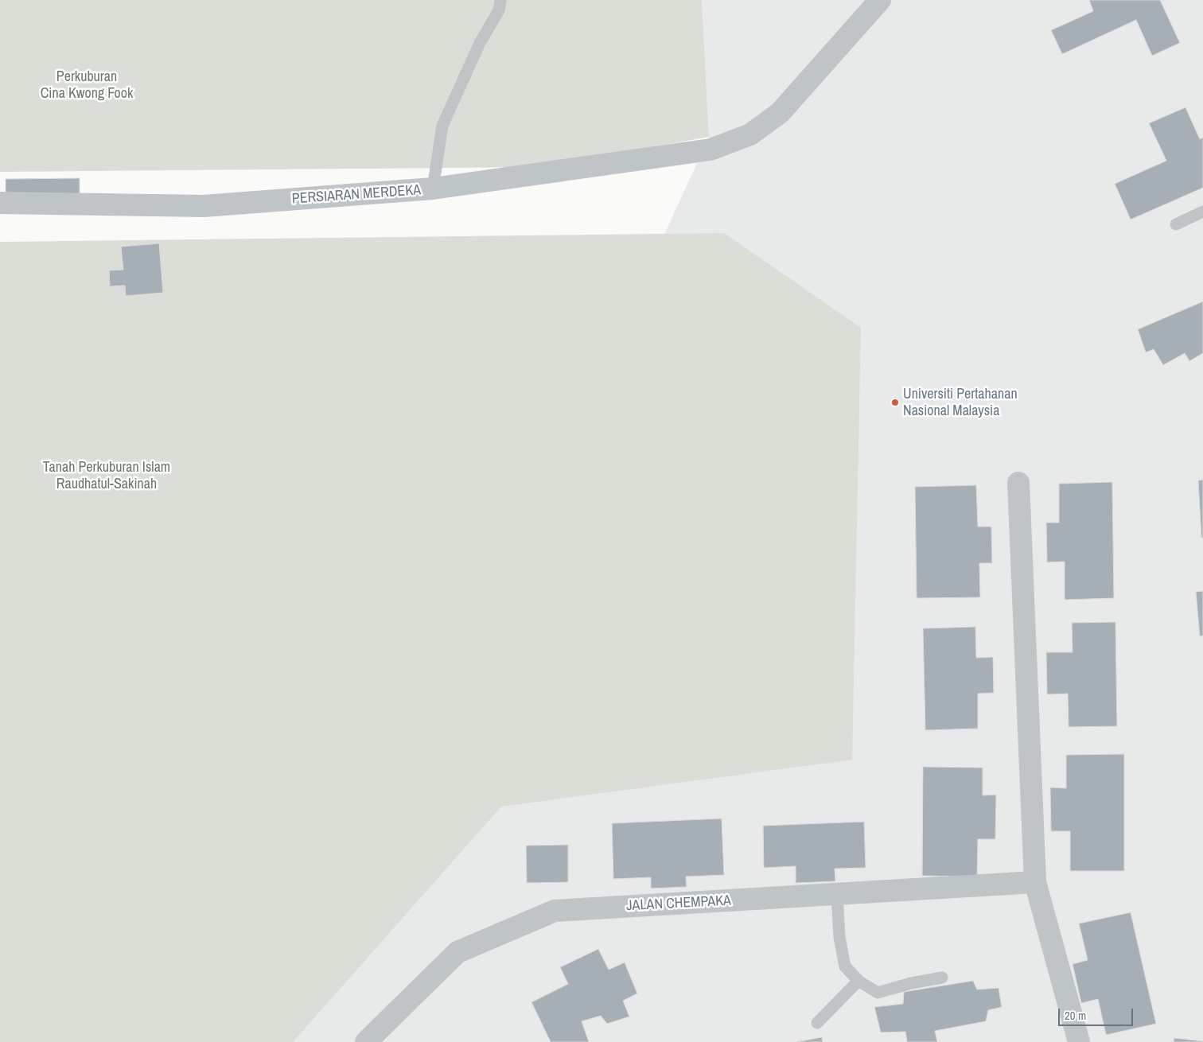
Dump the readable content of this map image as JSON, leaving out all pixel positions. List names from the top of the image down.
{
  "streets": {
    "street": ["PERSIARAN MERDEKA", "JALAN CHEMPAKA"]
  },
  "parks": ["Perkuburan Cina Kwong Fook", "Tanah Perkuburan Islam Raudhatul-Sakinah"],
  "places": ["Universiti Pertahanan Nasional Malaysia"],
  "scale_bar": "20 m"
}
